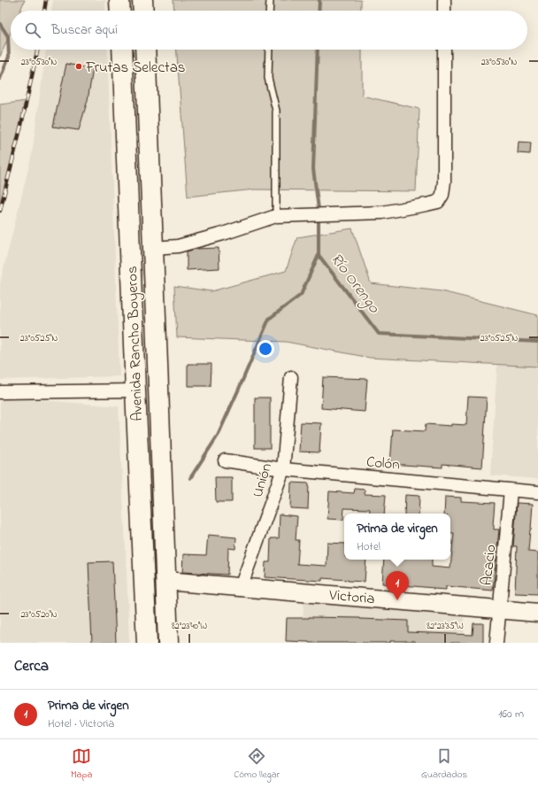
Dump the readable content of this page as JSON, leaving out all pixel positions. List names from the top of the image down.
{
  "streets": {
    "highway": ["Avenida Rancho Boyeros"],
    "street": [
      "Colón",
      "Unión",
      "Acacio",
      "Victoria"
    ]
  },
  "crossings": [
    ["Avenida Rancho Boyeros", "Victoria"],
    ["Colón", "Unión"],
    ["Colón", "Acacio"],
    ["Unión", "Victoria"],
    ["Acacio", "Victoria"]
  ],
  "water": ["Río Orengo"],
  "places": ["Frutas Selectas"],
  "page": {
    "search": "Buscar aquí",
    "popup": ["Prima de virgen", "Hotel"],
    "pins": "1",
    "heading": "Cerca",
    "list": [
      {
        "mark": "1",
        "name": "Prima de virgen",
        "note": "Hotel · Victoria",
        "value": "160 m"
      }
    ],
    "nav": ["Mapa", "Cómo llegar", "Guardados"]
  },
  "coordinates": [
    "23°05'30\"N",
    "23°05'25\"N",
    "23°05'20\"N",
    "82°23'40\"W",
    "82°23'35\"W"
  ]
}
